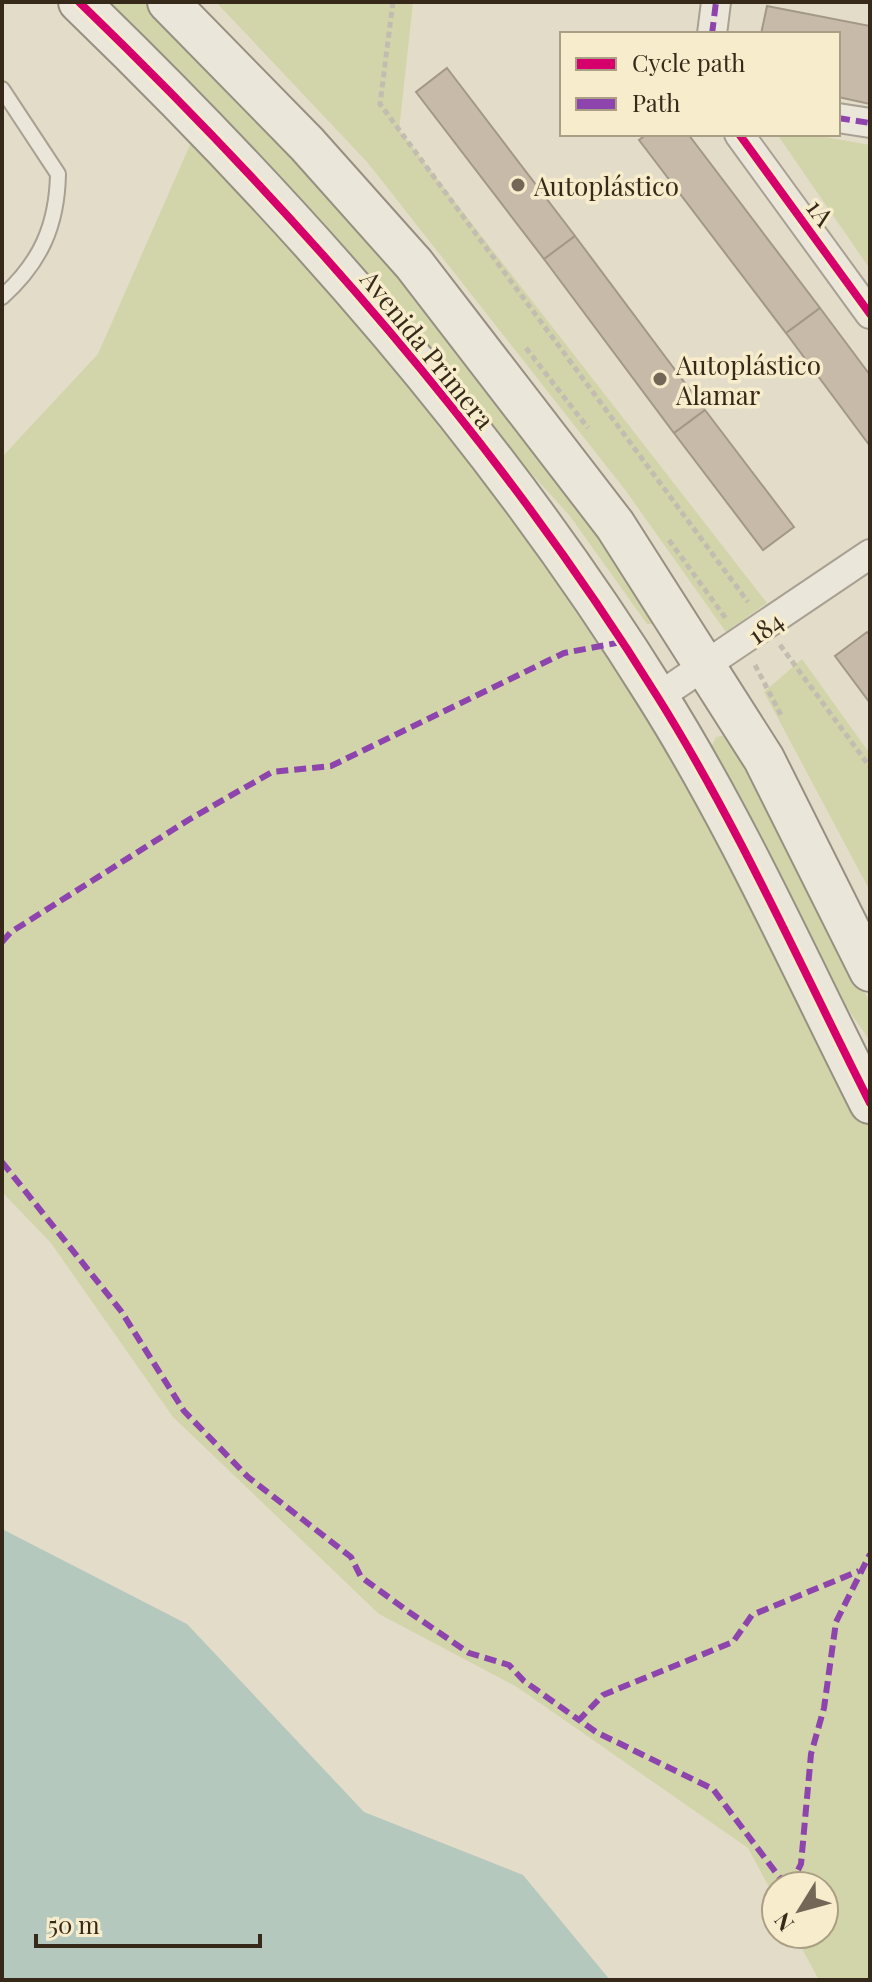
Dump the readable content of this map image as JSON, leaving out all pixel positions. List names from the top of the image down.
{
  "streets": {
    "street": ["1A", "Avenida Primera", "184"]
  },
  "crossings": [
    ["Avenida Primera", "184"]
  ],
  "places": ["Autoplástico", "Autoplástico Alamar"],
  "legend": ["Cycle path", "Path"],
  "scale_bar": "50 m",
  "north": "bottom left"
}
